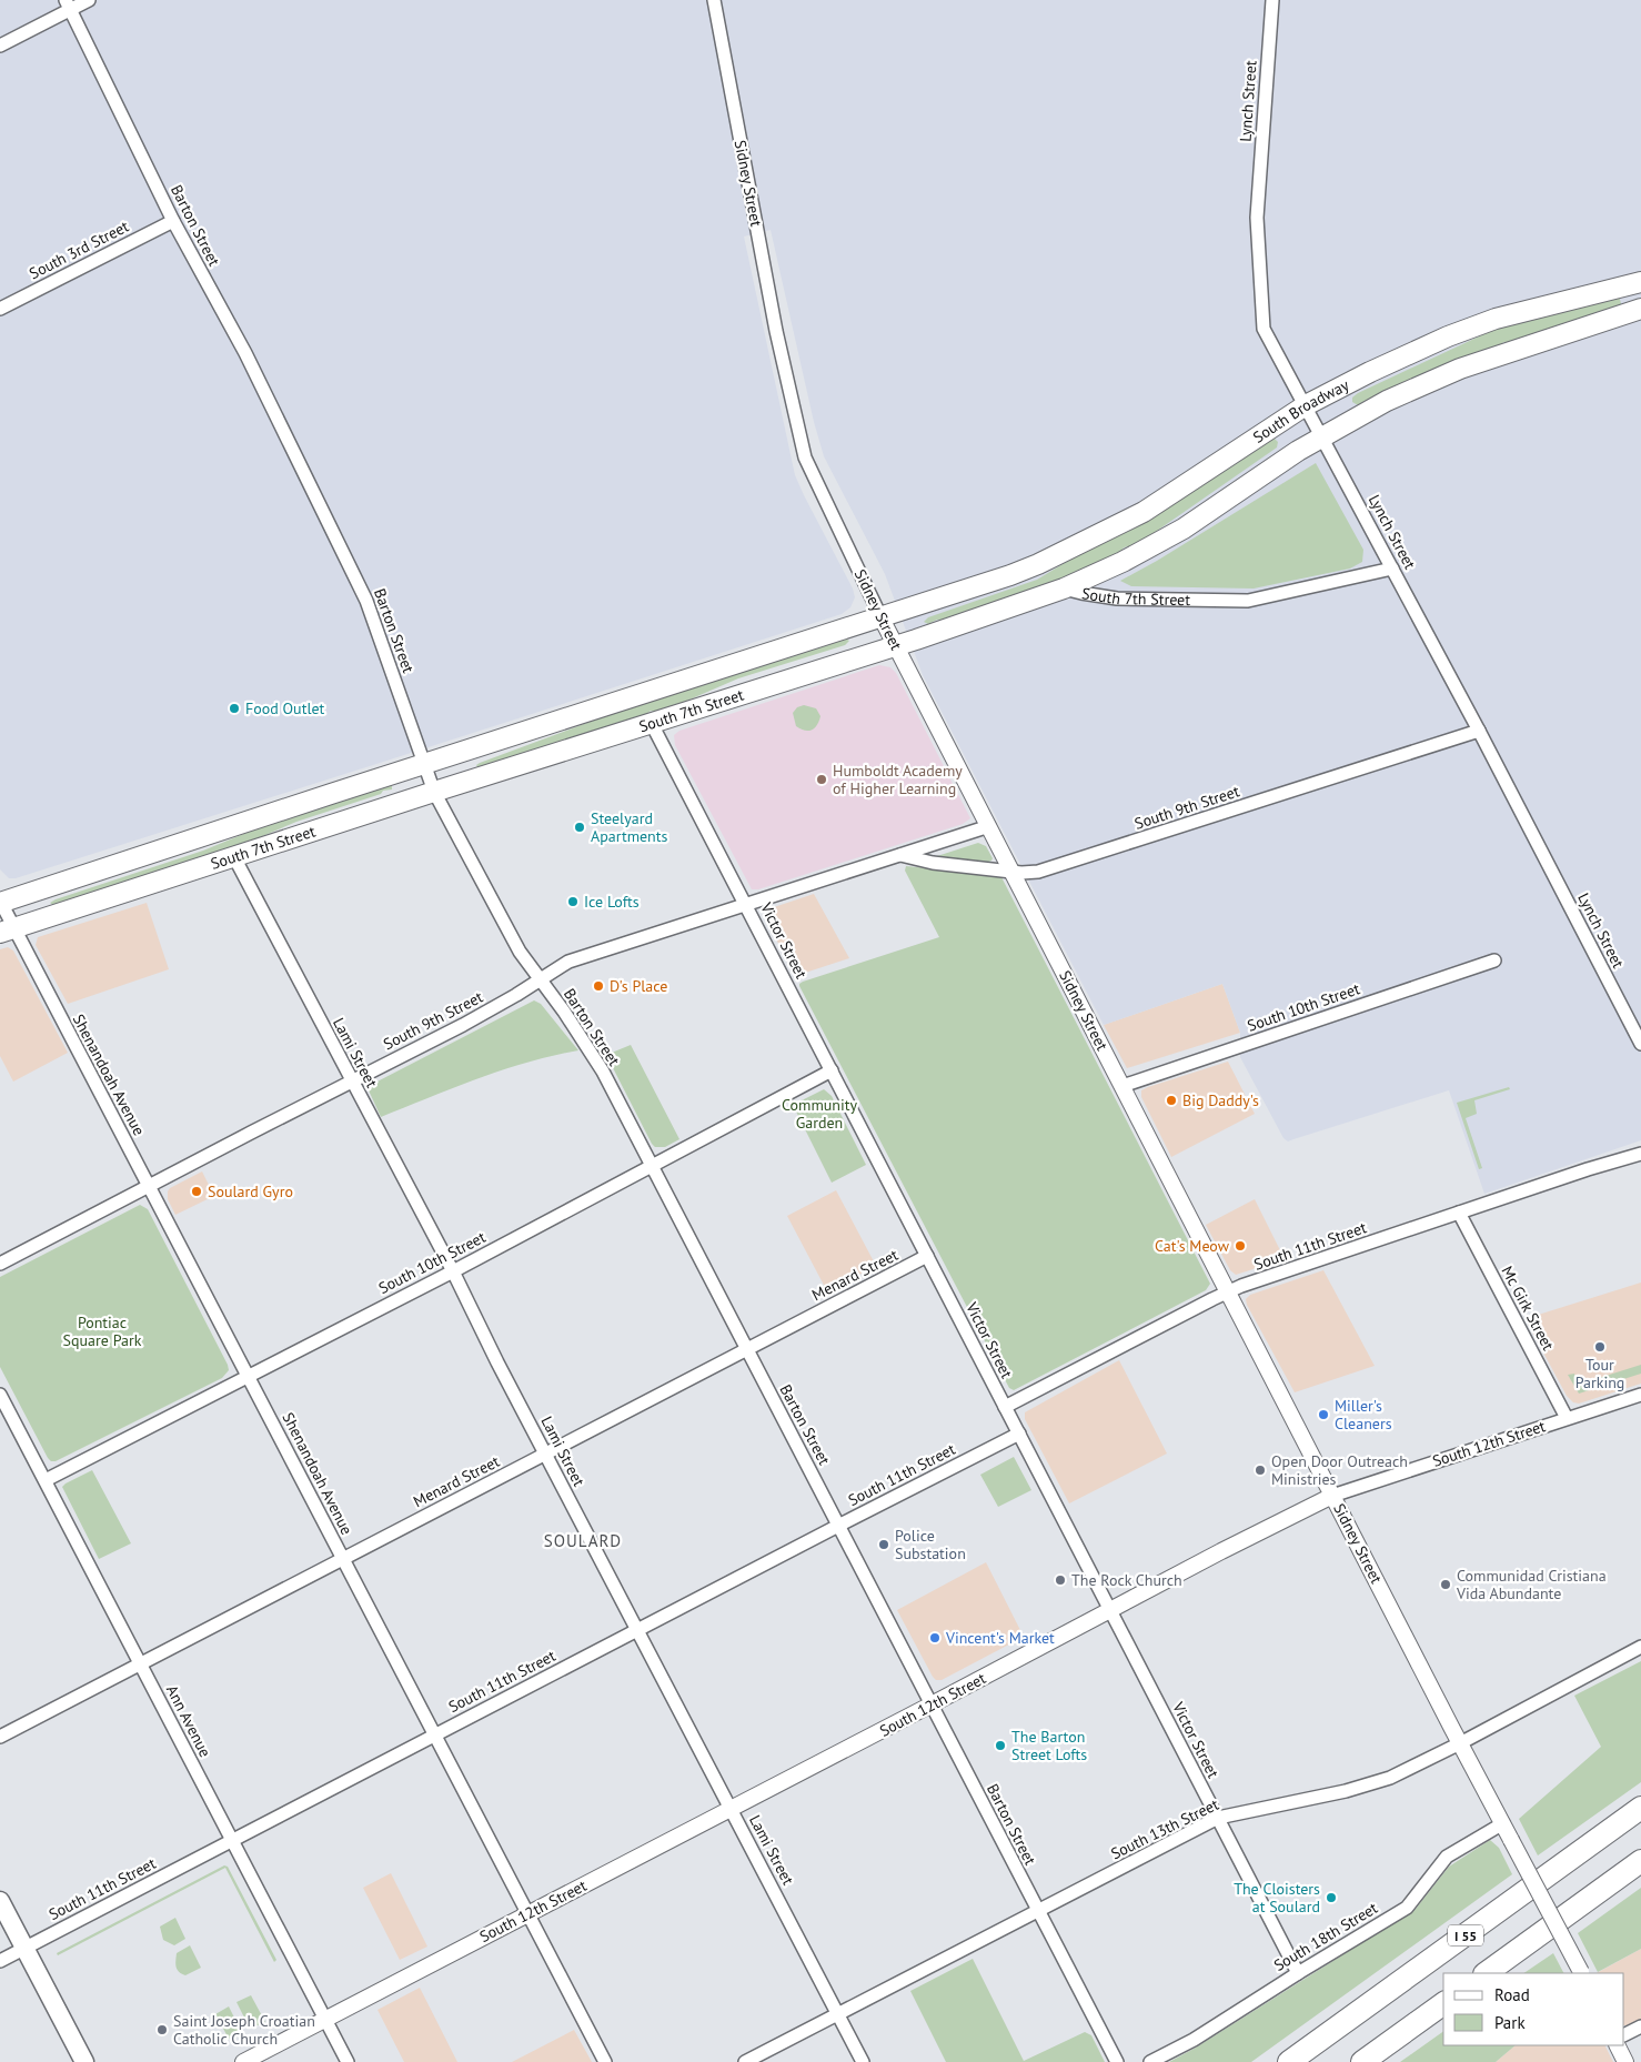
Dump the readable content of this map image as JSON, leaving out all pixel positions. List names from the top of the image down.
{
  "streets": {
    "highway": ["I 55"],
    "main road": ["South Broadway", "South 7th Street"],
    "street": [
      "Lynch Street",
      "Sidney Street",
      "Barton Street",
      "South 3rd Street",
      "South 9th Street",
      "Victor Street",
      "South 10th Street",
      "Lami Street",
      "Shenandoah Avenue",
      "South 11th Street",
      "Menard Street",
      "Mc Girk Street",
      "South 12th Street",
      "Ann Avenue",
      "South 13th Street",
      "South 18th Street"
    ]
  },
  "crossings": [
    ["Lynch Street", "South Broadway"],
    ["Lynch Street", "South 7th Street"],
    ["Lynch Street", "South 9th Street"],
    ["Sidney Street", "South 7th Street"],
    ["Sidney Street", "South 9th Street"],
    ["Sidney Street", "South 10th Street"],
    ["Sidney Street", "South 11th Street"],
    ["Sidney Street", "South 12th Street"],
    ["Sidney Street", "South 13th Street"],
    ["Sidney Street", "South 18th Street"],
    ["Barton Street", "South 3rd Street"],
    ["Barton Street", "South 7th Street"],
    ["Barton Street", "South 9th Street"],
    ["Barton Street", "South 10th Street"],
    ["Barton Street", "South 11th Street"],
    ["Barton Street", "Menard Street"],
    ["Barton Street", "South 12th Street"],
    ["Barton Street", "South 13th Street"],
    ["South Broadway", "South 7th Street"],
    ["South 7th Street", "Victor Street"],
    ["South 7th Street", "Lami Street"],
    ["South 7th Street", "Shenandoah Avenue"],
    ["South 9th Street", "Victor Street"],
    ["South 9th Street", "Lami Street"],
    ["South 9th Street", "Shenandoah Avenue"],
    ["Victor Street", "South 10th Street"],
    ["Victor Street", "South 11th Street"],
    ["Victor Street", "Menard Street"],
    ["Victor Street", "South 12th Street"],
    ["Victor Street", "South 13th Street"],
    ["Victor Street", "South 18th Street"],
    ["South 10th Street", "Lami Street"],
    ["South 10th Street", "Shenandoah Avenue"],
    ["South 10th Street", "Ann Avenue"],
    ["Lami Street", "South 11th Street"],
    ["Lami Street", "Menard Street"],
    ["Lami Street", "South 12th Street"],
    ["Lami Street", "South 13th Street"],
    ["Shenandoah Avenue", "South 11th Street"],
    ["Shenandoah Avenue", "Menard Street"],
    ["Shenandoah Avenue", "South 12th Street"],
    ["South 11th Street", "Mc Girk Street"],
    ["South 11th Street", "Ann Avenue"],
    ["Menard Street", "Ann Avenue"],
    ["Mc Girk Street", "South 12th Street"],
    ["South 12th Street", "Ann Avenue"]
  ],
  "districts": ["SOULARD"],
  "parks": ["Community Garden", "Pontiac Square Park"],
  "places": [
    "Food Outlet",
    "Humboldt Academy of Higher Learning",
    "Steelyard Apartments",
    "Ice Lofts",
    "D's Place",
    "Big Daddy's",
    "Soulard Gyro",
    "Cat's Meow",
    "Tour Parking",
    "Miller's Cleaners",
    "Open Door Outreach Ministries",
    "Police Substation",
    "The Rock Church",
    "Communidad Cristiana Vida Abundante",
    "Vincent's Market",
    "The Barton Street Lofts",
    "The Cloisters at Soulard",
    "Saint Joseph Croatian Catholic Church"
  ],
  "legend": ["Road", "Park"]
}
